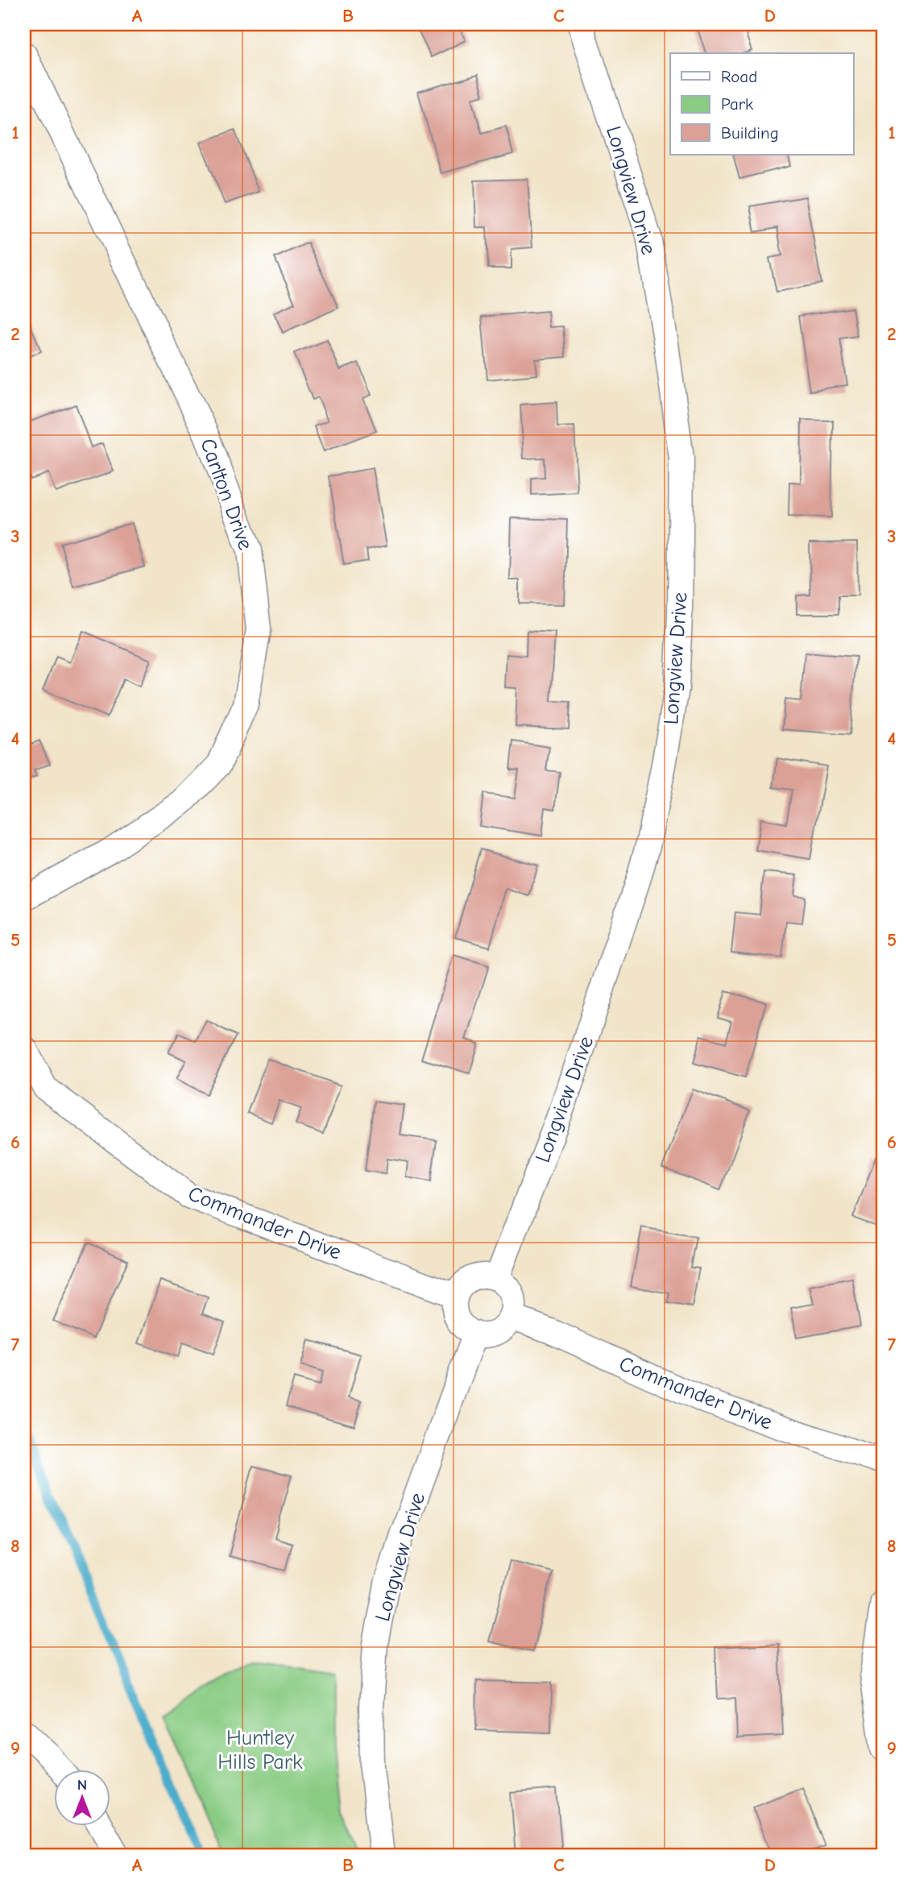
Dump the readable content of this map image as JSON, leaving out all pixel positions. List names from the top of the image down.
{
  "streets": {
    "street": ["Longview Drive", "Carlton Drive", "Commander Drive"]
  },
  "crossings": [
    ["Longview Drive", "Commander Drive"]
  ],
  "parks": ["Huntley Hills Park"],
  "legend": ["Road", "Park", "Building"],
  "north": "top",
  "grid": {
    "columns": [
      "A",
      "B",
      "C",
      "D"
    ],
    "rows": [
      "1",
      "2",
      "3",
      "4",
      "5",
      "6",
      "7",
      "8",
      "9"
    ]
  }
}
